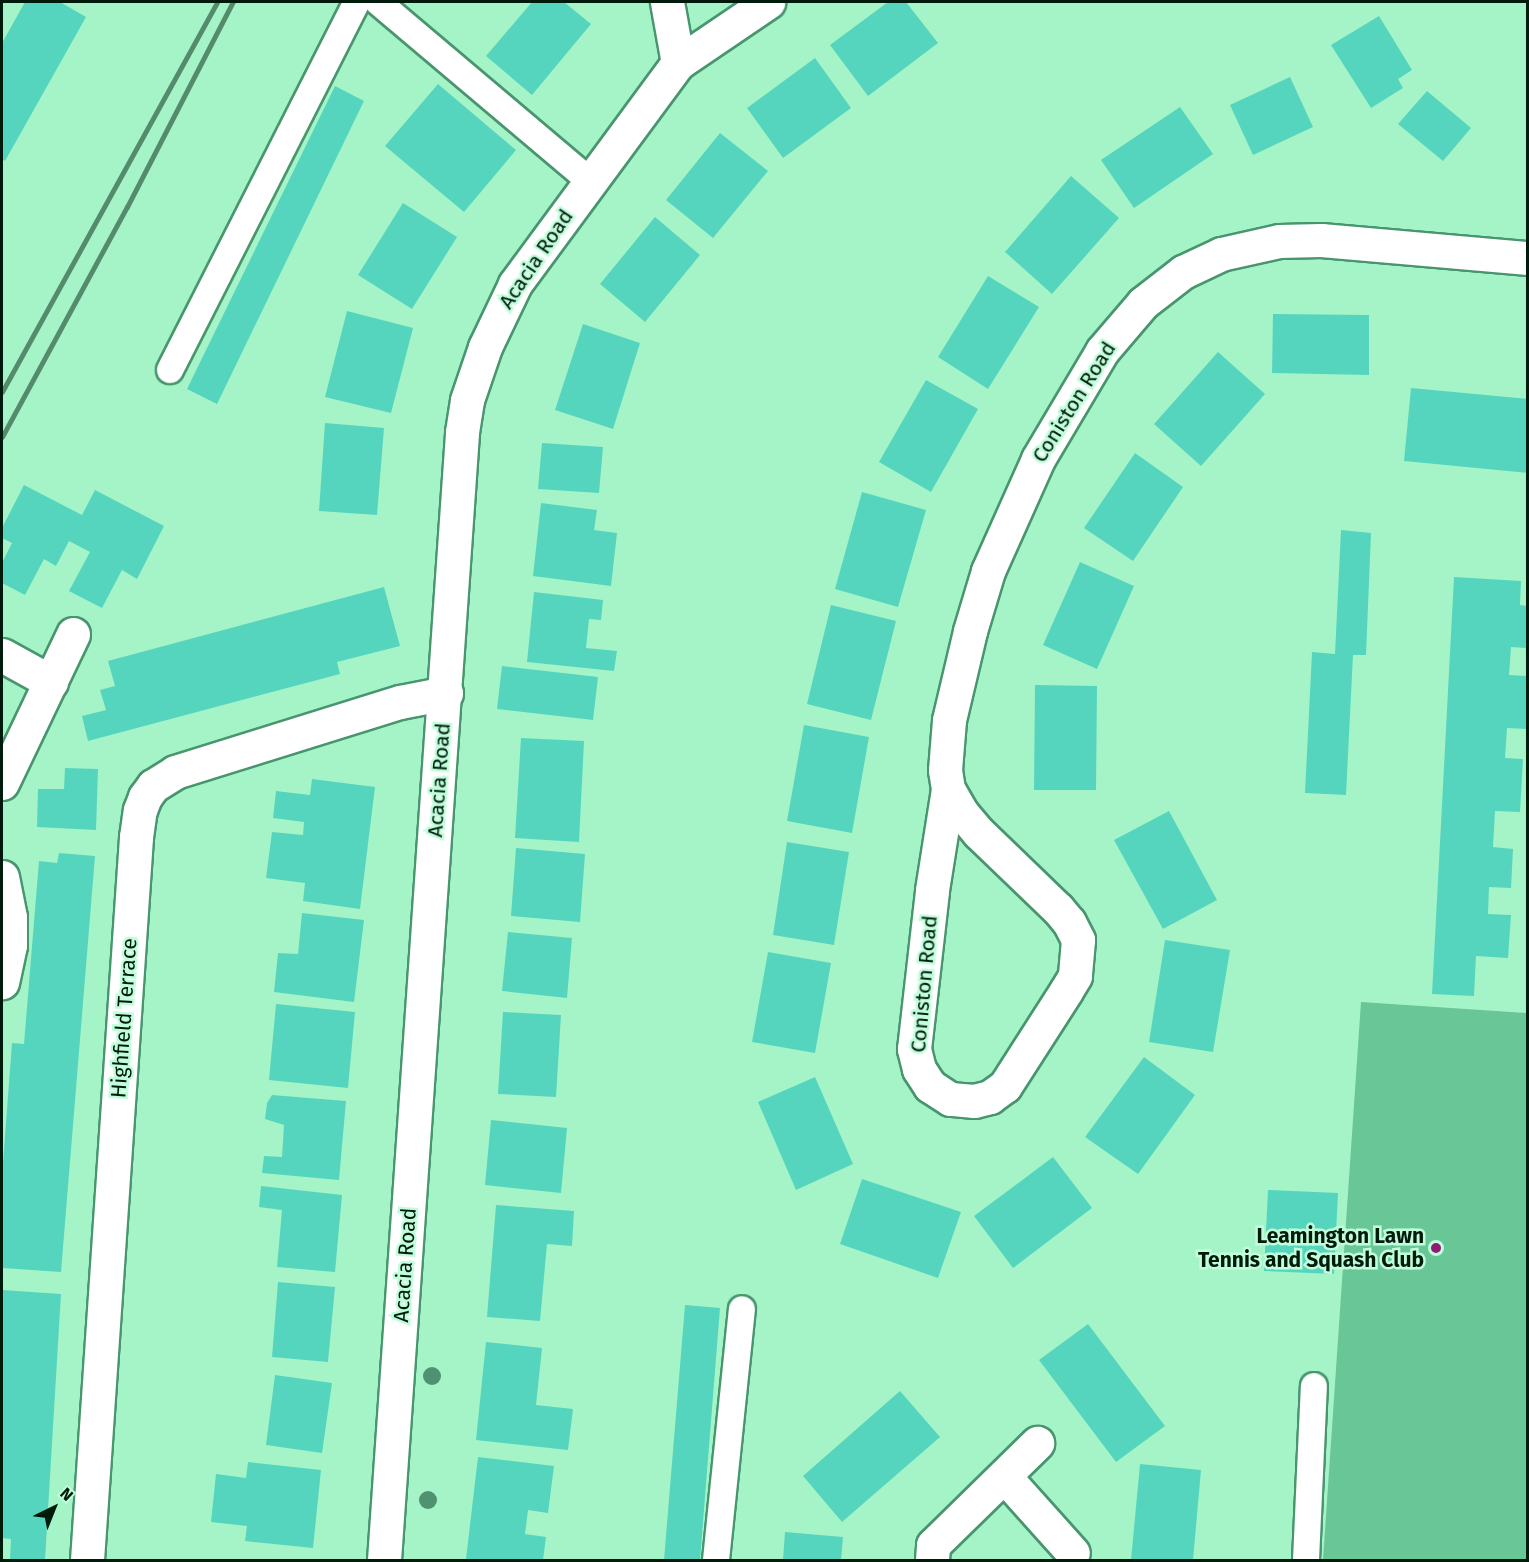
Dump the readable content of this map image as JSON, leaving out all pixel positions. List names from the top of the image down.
{
  "streets": {
    "street": ["Acacia Road", "Coniston Road", "Highfield Terrace"]
  },
  "crossings": [
    ["Acacia Road", "Highfield Terrace"]
  ],
  "places": ["Leamington Lawn Tennis and Squash Club"],
  "north": "top right"
}
